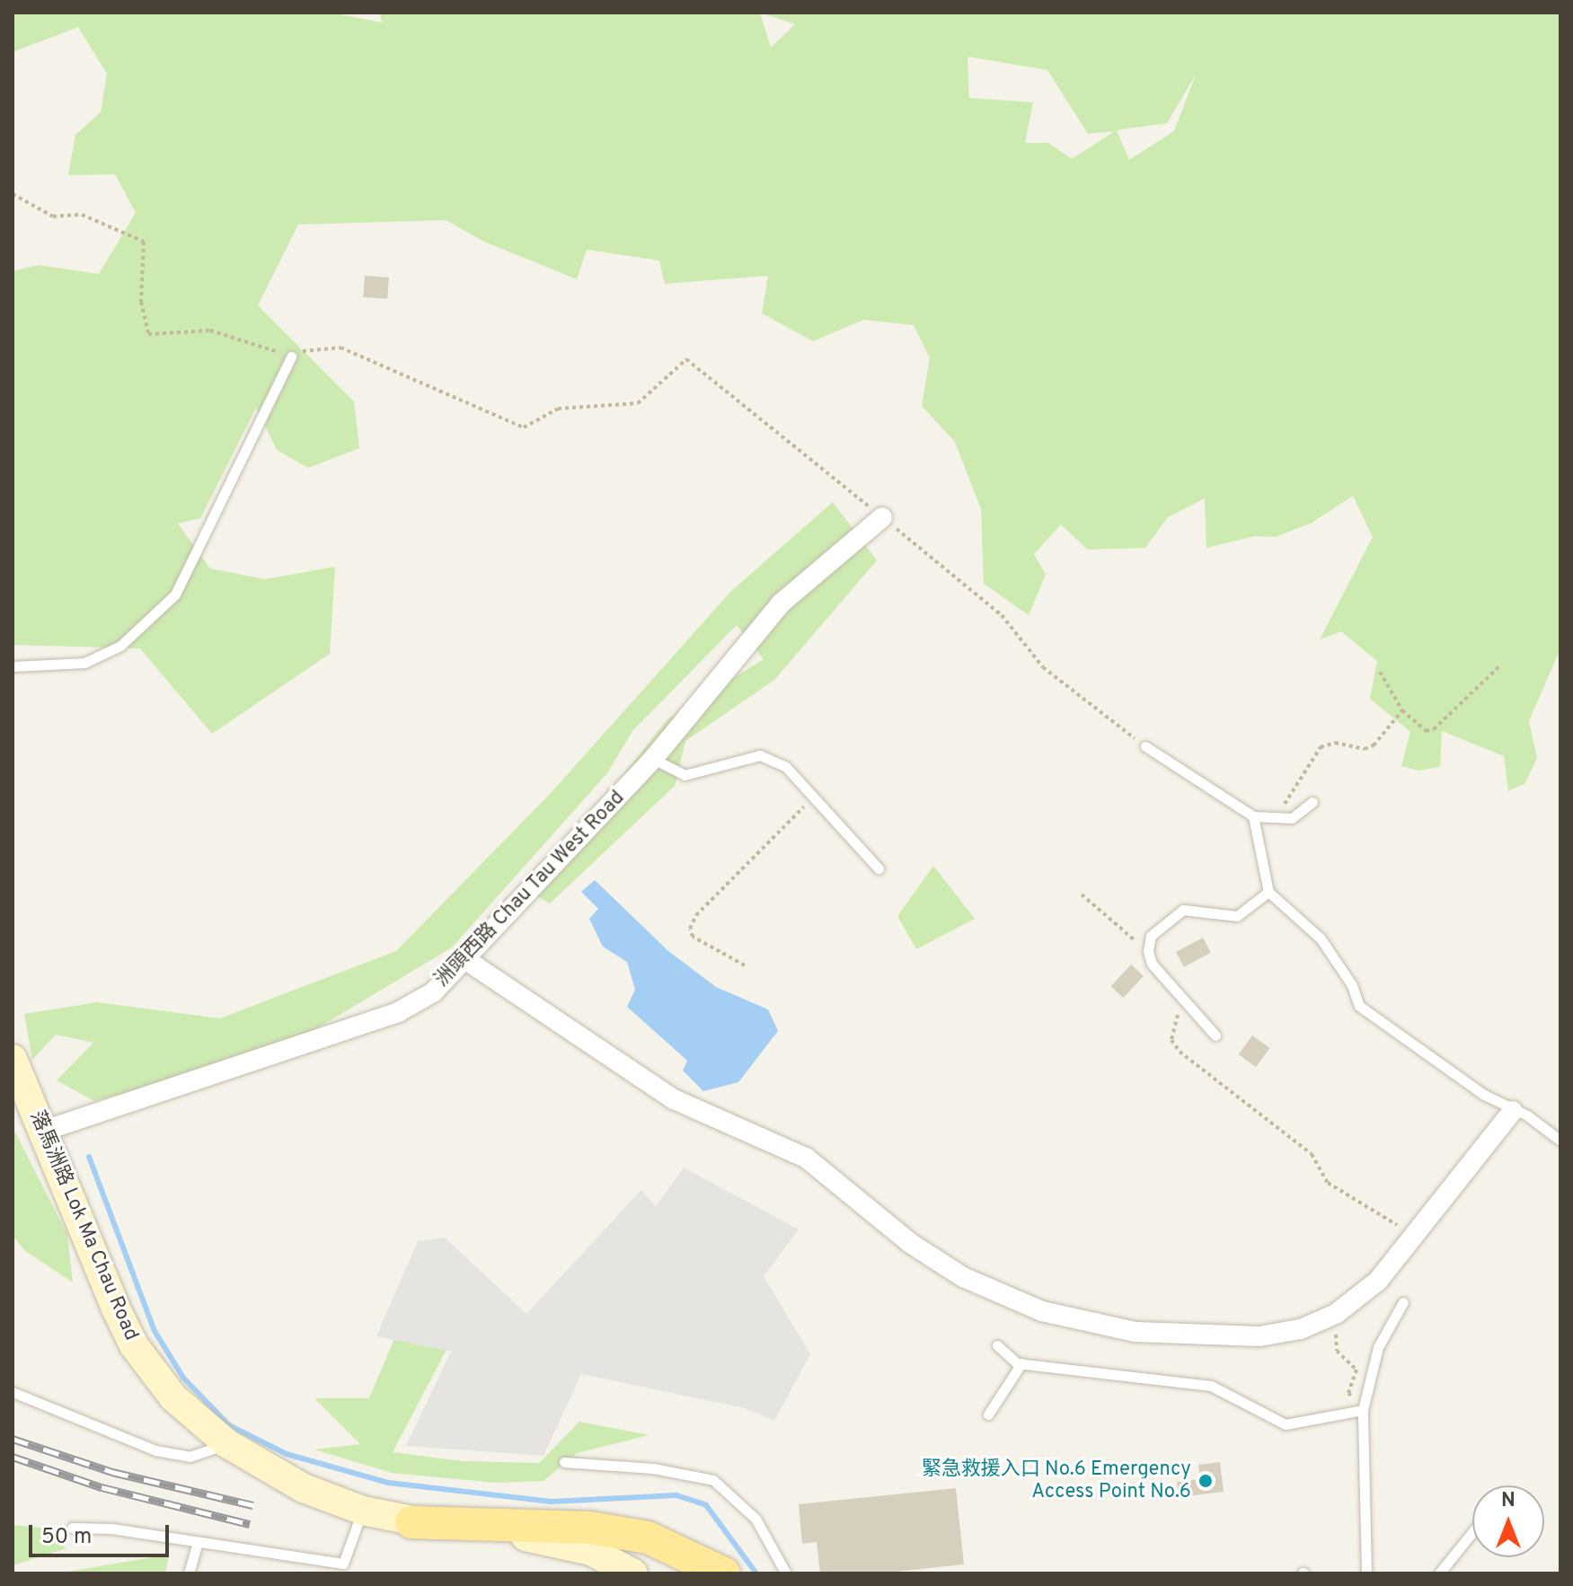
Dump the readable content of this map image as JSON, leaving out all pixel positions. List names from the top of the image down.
{
  "streets": {
    "street": ["洲頭西路 Chau Tau West Road", "落馬洲路 Lok Ma Chau Road"]
  },
  "crossings": [
    ["洲頭西路 Chau Tau West Road", "落馬洲路 Lok Ma Chau Road"]
  ],
  "places": ["緊急救援入口 No.6 Emergency Access Point No.6"],
  "scale_bar": "50 m",
  "north": "top"
}
